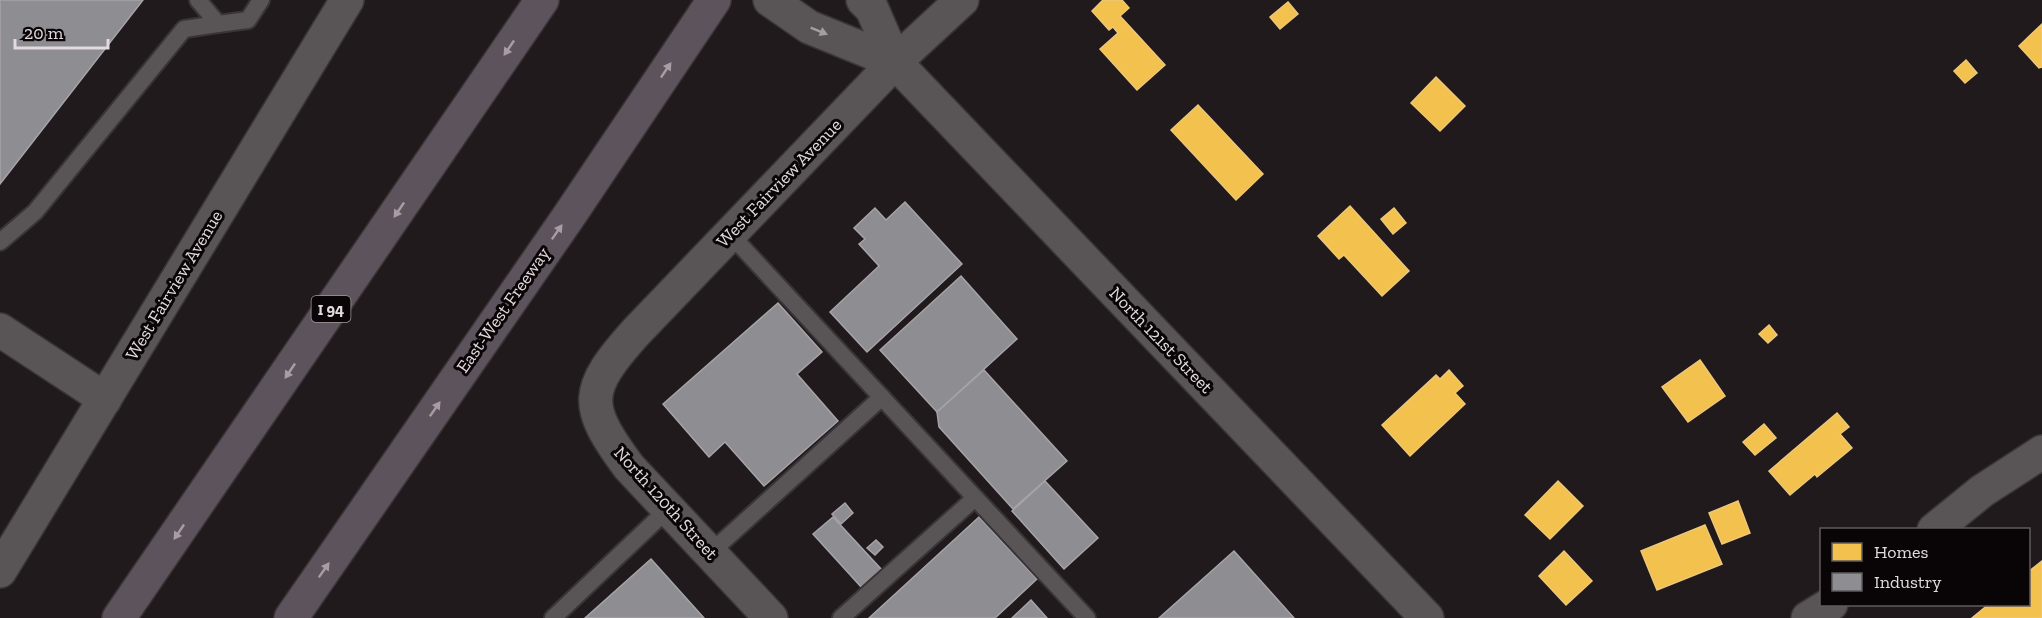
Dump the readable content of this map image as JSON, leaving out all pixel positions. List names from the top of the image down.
{
  "streets": {
    "highway": ["I 94", "East-West Freeway"],
    "street": ["West Fairview Avenue", "North 121st Street", "North 120th Street"]
  },
  "crossings": [
    ["West Fairview Avenue", "North 121st Street"],
    ["West Fairview Avenue", "North 120th Street"]
  ],
  "legend": ["Homes", "Industry"],
  "scale_bar": "20 m"
}
